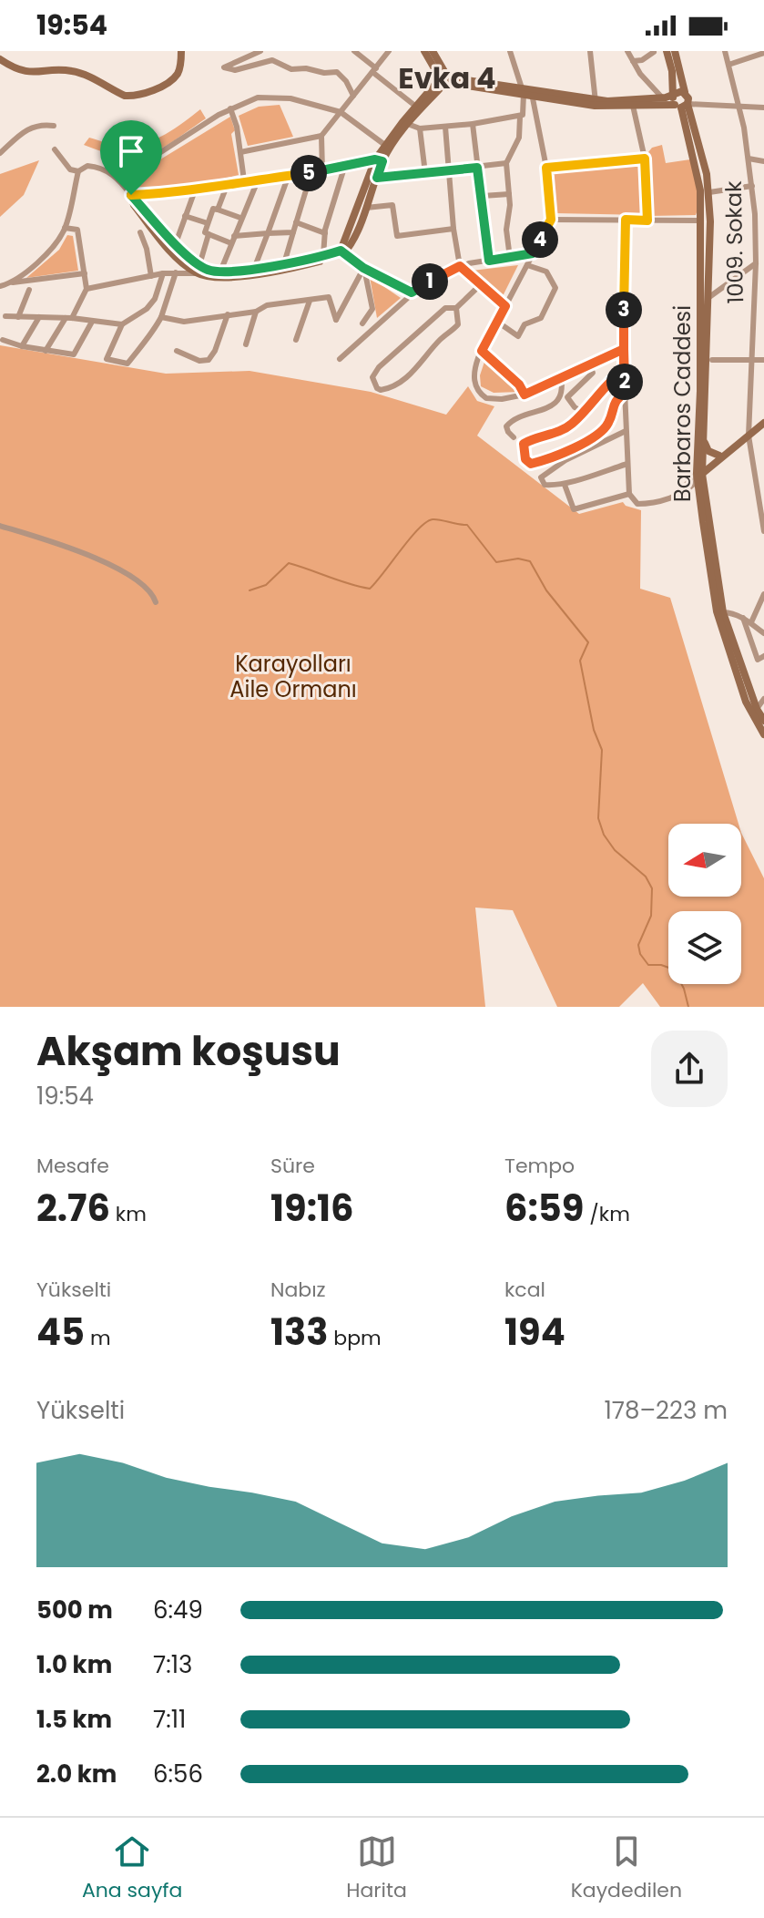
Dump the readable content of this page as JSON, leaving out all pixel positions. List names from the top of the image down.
{
  "streets": {
    "main road": ["Barbaros Caddesi"],
    "street": ["1009. Sokak"]
  },
  "districts": ["Evka 4"],
  "parks": ["Karayolları Aile Ormanı"],
  "north": "left",
  "page": {
    "status": "19:54",
    "pins": [
      "5",
      "4",
      "1",
      "3",
      "2"
    ],
    "heading": ["Akşam koşusu", "19:54"],
    "stats": [
      ["Mesafe", "2.76 km"],
      ["Süre", "19:16"],
      ["Tempo", "6:59 /km"],
      ["Yükselti", "45 m"],
      ["Nabız", "133 bpm"],
      ["kcal", "194"]
    ],
    "chart": ["Yükselti", "178–223 m"],
    "list": [
      {
        "name": "500 m",
        "note": "6:49"
      },
      {
        "name": "1.0 km",
        "note": "7:13"
      },
      {
        "name": "1.5 km",
        "note": "7:11"
      },
      {
        "name": "2.0 km",
        "note": "6:56"
      }
    ],
    "tabs": ["Ana sayfa", "Harita", "Kaydedilen"]
  }
}
